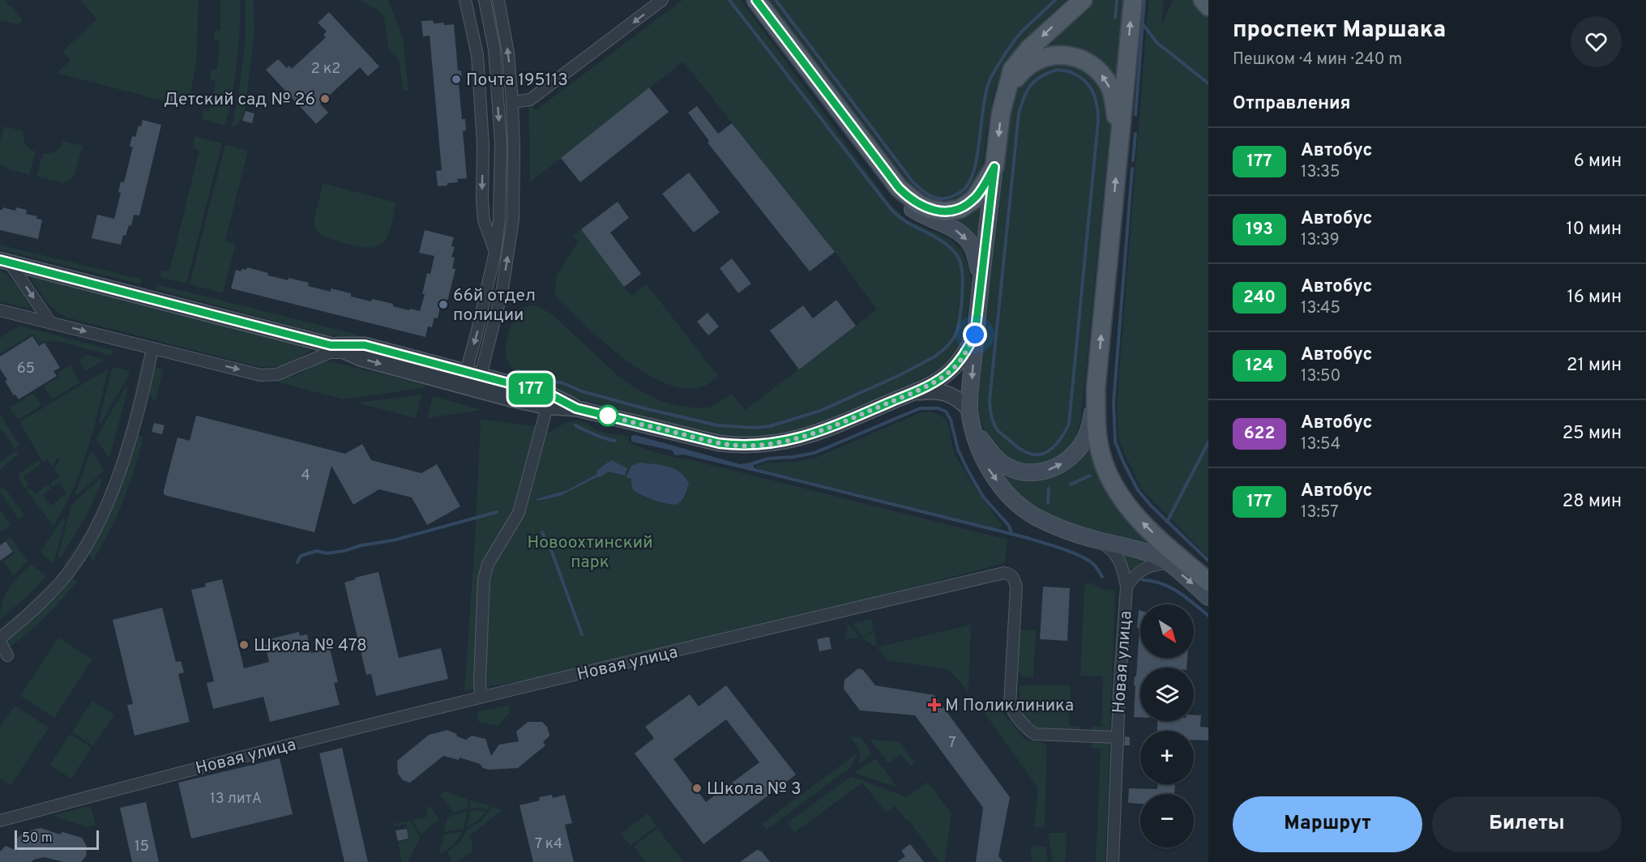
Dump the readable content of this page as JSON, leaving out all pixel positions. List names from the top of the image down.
{
  "streets": {
    "street": ["Новая улица"]
  },
  "parks": ["Новоохтинский парк"],
  "places": {
    "other": [
      "Почта 195113",
      "Детский сад № 26",
      "66й отдел полиции",
      "Школа № 478",
      "Школа № 3"
    ],
    "health": ["М Поликлиника"]
  },
  "lines": ["bus line 177"],
  "house_numbers": [
    "2 к2",
    "65",
    "4",
    "7",
    "13 литА",
    "7 к4",
    "15"
  ],
  "scale_bar": "50 m",
  "north": "bottom right",
  "page": {
    "on_map": "177",
    "heading": [
      ["проспект Маршака", "Пешком · 4 мин · 240 m"],
      "Отправления"
    ],
    "list": [
      {
        "mark": "177",
        "name": "Автобус",
        "note": "13:35",
        "value": "6 мин"
      },
      {
        "mark": "193",
        "name": "Автобус",
        "note": "13:39",
        "value": "10 мин"
      },
      {
        "mark": "240",
        "name": "Автобус",
        "note": "13:45",
        "value": "16 мин"
      },
      {
        "mark": "124",
        "name": "Автобус",
        "note": "13:50",
        "value": "21 мин"
      },
      {
        "mark": "622",
        "name": "Автобус",
        "note": "13:54",
        "value": "25 мин"
      },
      {
        "mark": "177",
        "name": "Автобус",
        "note": "13:57",
        "value": "28 мин"
      }
    ],
    "map_buttons": ["+", "−"],
    "buttons": ["Маршрут", "Билеты"],
    "scale": "50 m"
  }
}
